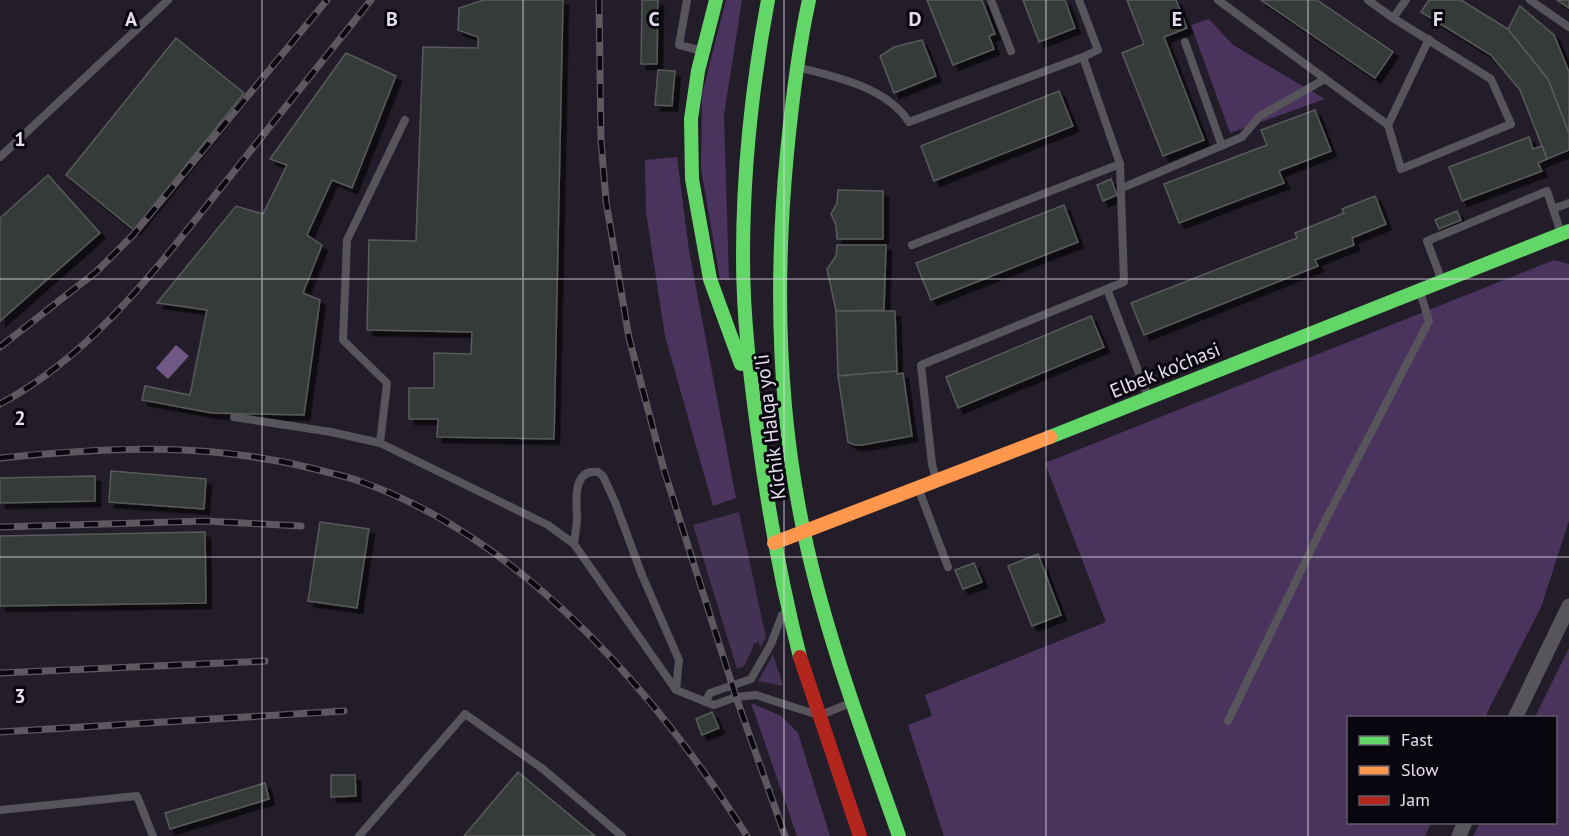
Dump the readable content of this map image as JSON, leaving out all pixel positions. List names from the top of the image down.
{
  "streets": {
    "main road": ["Elbek ko'chasi", "Kichik Halqa yo'li"]
  },
  "crossings": [
    ["Elbek ko'chasi", "Kichik Halqa yo'li"]
  ],
  "legend": ["Fast", "Slow", "Jam"],
  "grid": {
    "columns": [
      "A",
      "B",
      "C",
      "D",
      "E",
      "F"
    ],
    "rows": ["1", "2", "3"]
  }
}
